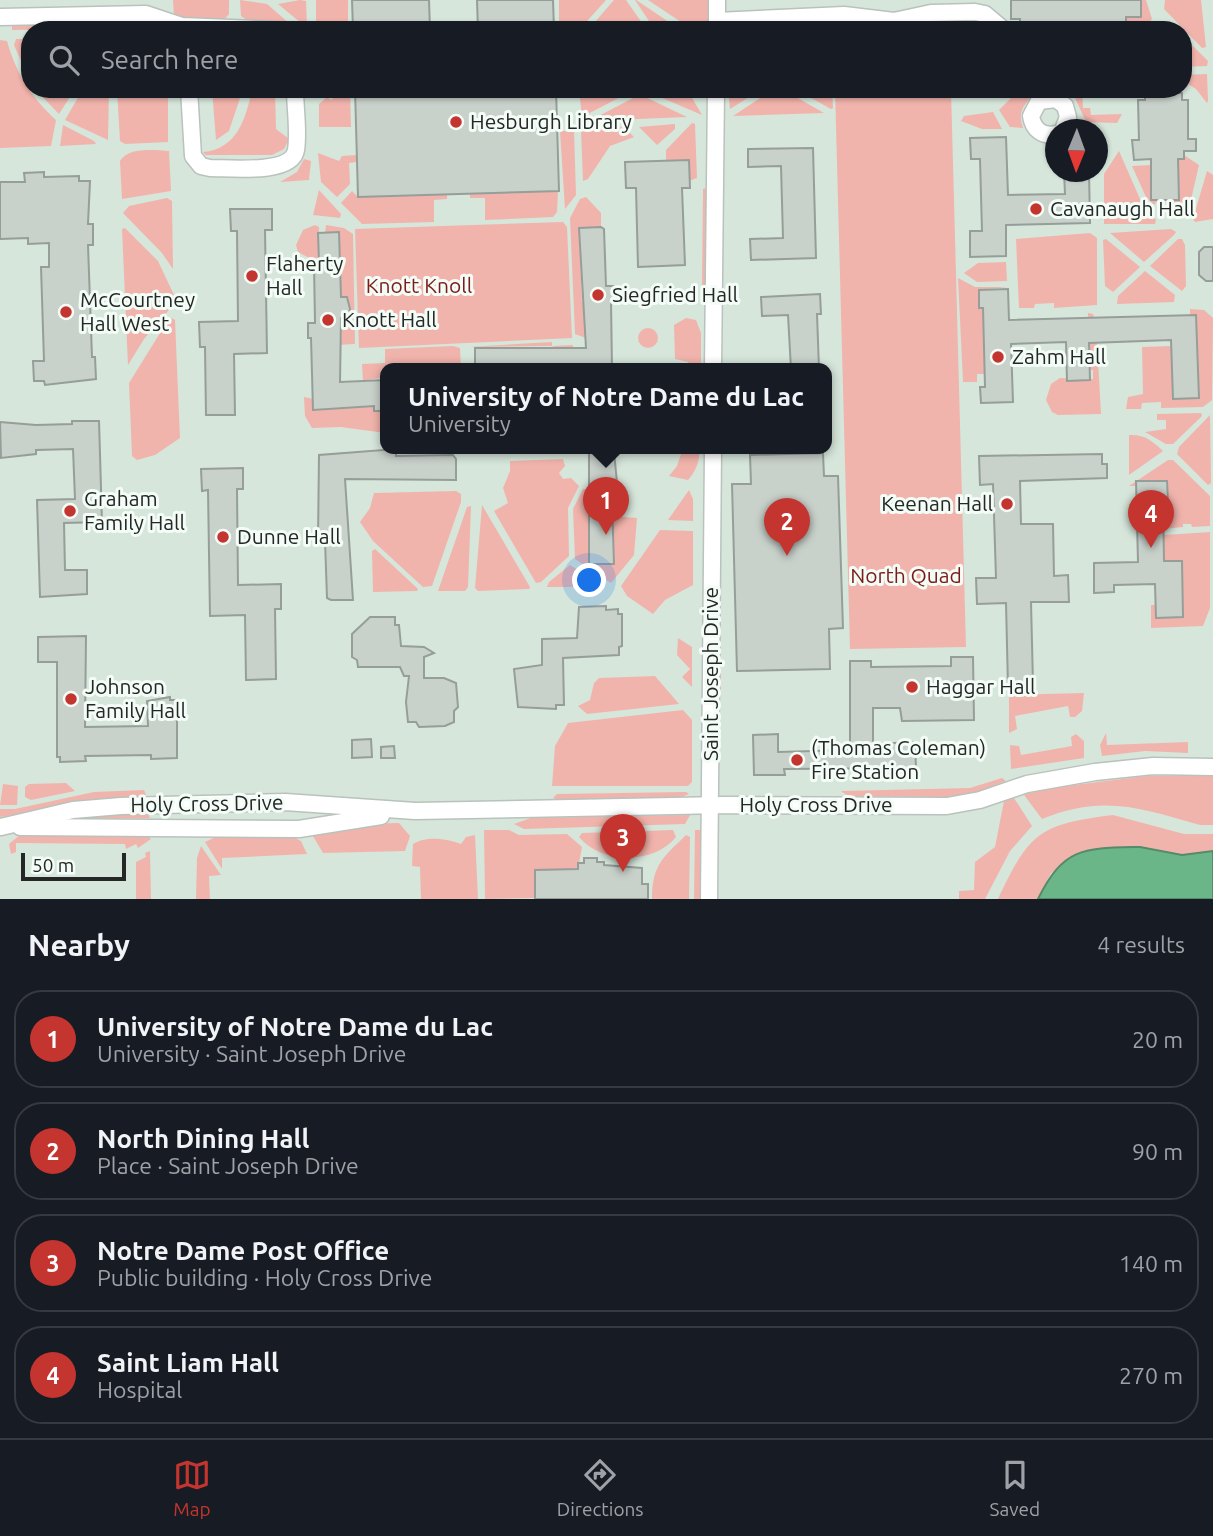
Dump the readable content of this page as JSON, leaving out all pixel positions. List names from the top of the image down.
{
  "streets": {
    "street": ["Saint Joseph Drive", "Holy Cross Drive"]
  },
  "crossings": [
    ["Saint Joseph Drive", "Holy Cross Drive"]
  ],
  "parks": ["Knott Knoll", "North Quad"],
  "places": [
    "Hesburgh Library",
    "Cavanaugh Hall",
    "Flaherty Hall",
    "Siegfried Hall",
    "McCourtney Hall West",
    "Knott Hall",
    "Zahm Hall",
    "Keenan Hall",
    "Graham Family Hall",
    "Dunne Hall",
    "Haggar Hall",
    "Johnson Family Hall",
    "(Thomas Coleman) Fire Station"
  ],
  "scale_bar": "50 m",
  "north": "bottom",
  "page": {
    "search": "Search here",
    "popup": ["University of Notre Dame du Lac", "University"],
    "pins": [
      "1",
      "4",
      "2",
      "3"
    ],
    "scale": "50 m",
    "heading": ["Nearby", "4 results"],
    "list": [
      {
        "mark": "1",
        "name": "University of Notre Dame du Lac",
        "note": "University · Saint Joseph Drive",
        "value": "20 m"
      },
      {
        "mark": "2",
        "name": "North Dining Hall",
        "note": "Place · Saint Joseph Drive",
        "value": "90 m"
      },
      {
        "mark": "3",
        "name": "Notre Dame Post Office",
        "note": "Public building · Holy Cross Drive",
        "value": "140 m"
      },
      {
        "mark": "4",
        "name": "Saint Liam Hall",
        "note": "Hospital",
        "value": "270 m"
      }
    ],
    "nav": ["Map", "Directions", "Saved"]
  }
}
